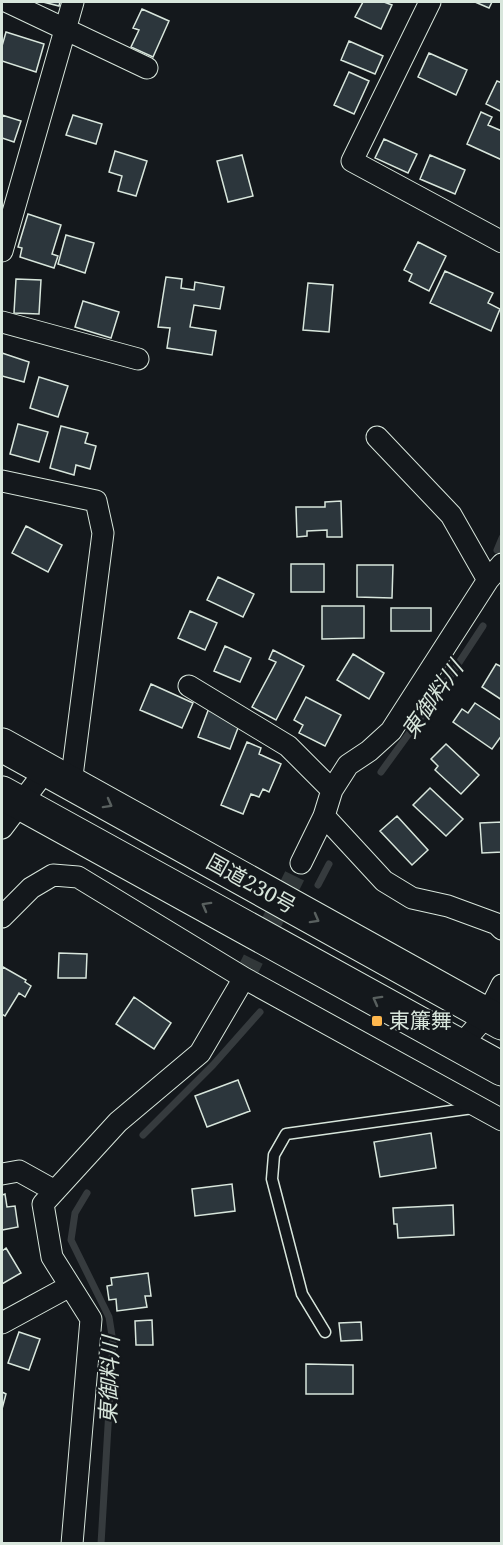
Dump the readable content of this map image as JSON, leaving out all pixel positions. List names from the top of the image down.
{
  "streets": {
    "highway": ["国道230号"]
  },
  "water": ["東御料川"],
  "places": {
    "transit": ["東簾舞"]
  }
}
